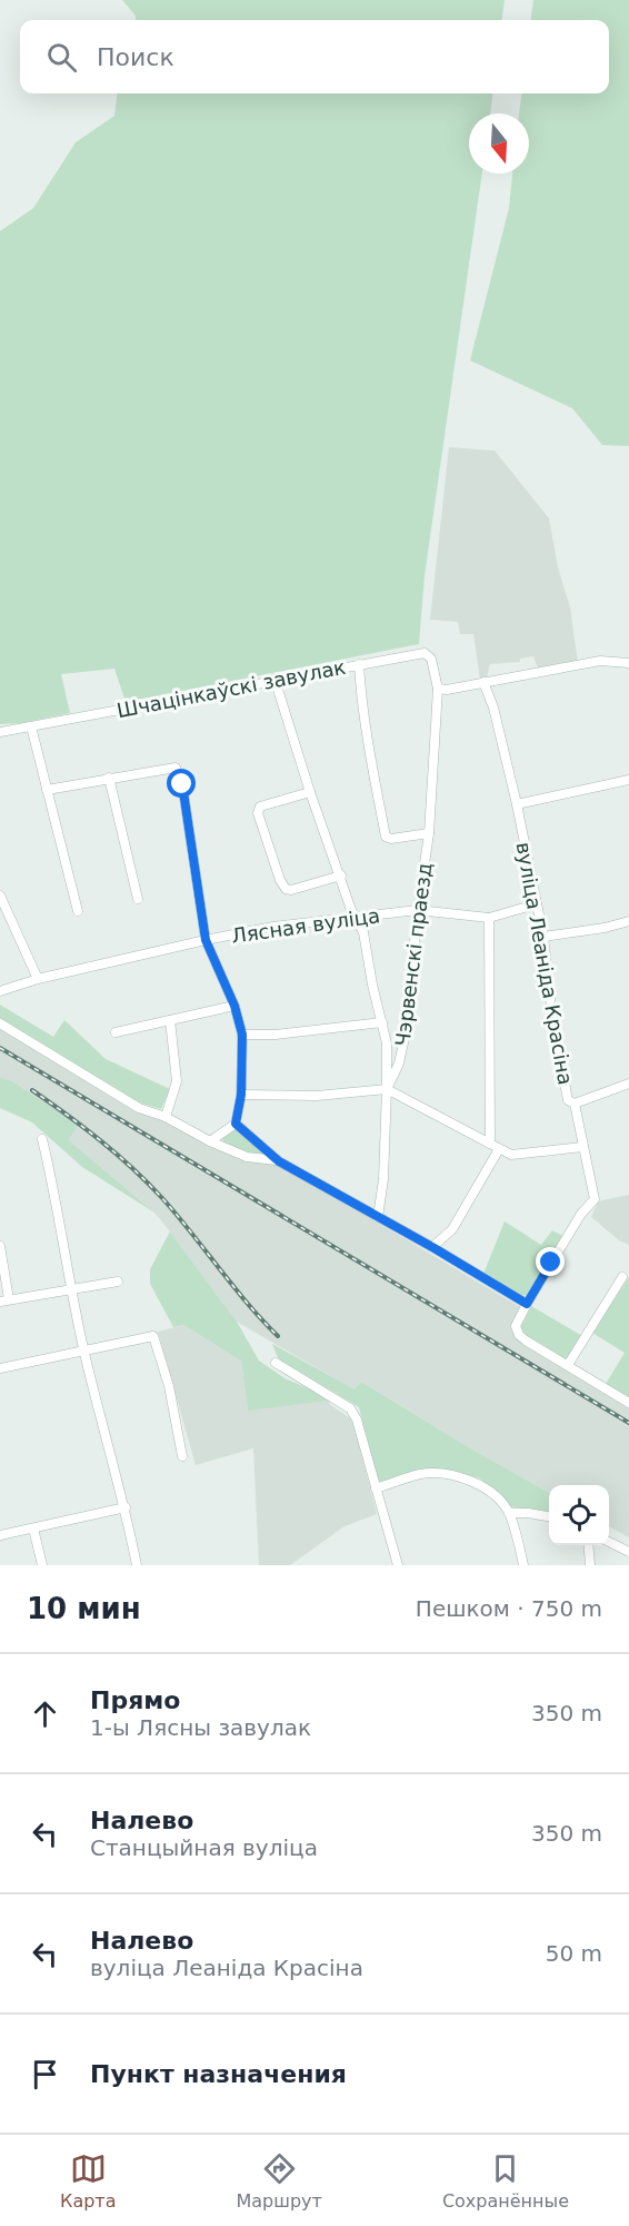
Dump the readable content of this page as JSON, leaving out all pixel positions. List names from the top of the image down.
{
  "streets": {
    "street": [
      "Шчацінкаўскі завулак",
      "Лясная вуліца",
      "Чэрвенскі праезд",
      "вуліца Леаніда Красіна"
    ]
  },
  "crossings": [
    ["Шчацінкаўскі завулак", "Чэрвенскі праезд"],
    ["Лясная вуліца", "Чэрвенскі праезд"],
    ["Лясная вуліца", "вуліца Леаніда Красіна"]
  ],
  "north": "bottom",
  "page": {
    "search": "Поиск",
    "heading": ["10 мин", "Пешком · 750 m"],
    "list": [
      ["Прямо", "1-ы Лясны завулак", "350 m"],
      ["Налево", "Станцыйная вуліца", "350 m"],
      ["Налево", "вуліца Леаніда Красіна", "50 m"],
      "Пункт назначения"
    ],
    "nav": ["Карта", "Маршрут", "Сохранённые"]
  }
}
